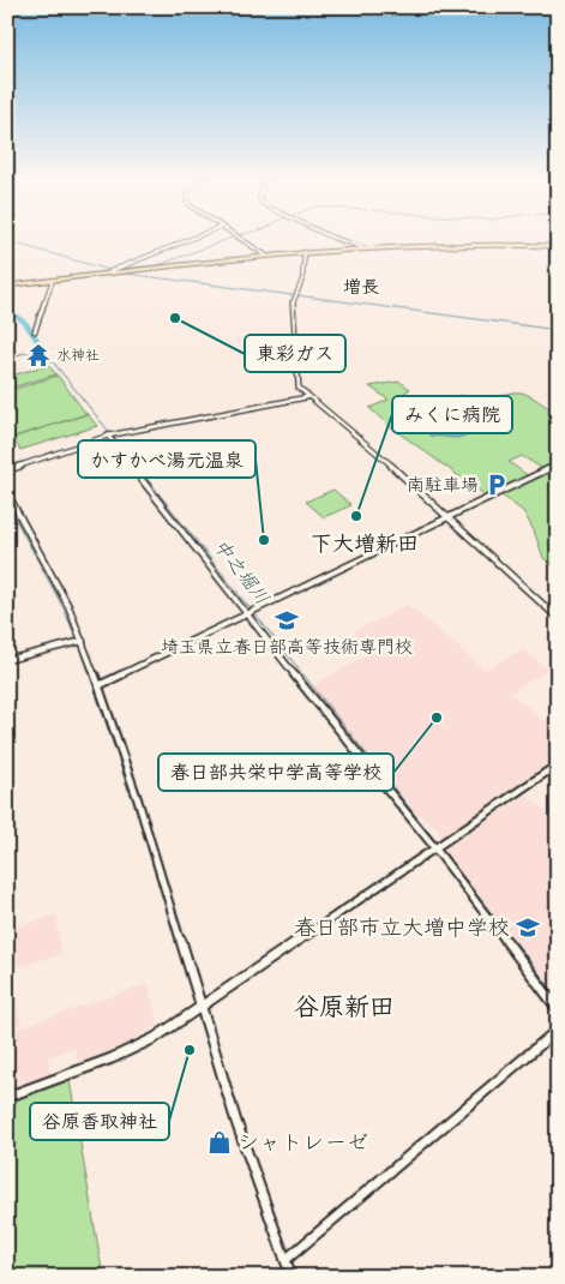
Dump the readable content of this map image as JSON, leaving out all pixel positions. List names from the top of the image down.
{
  "districts": ["増長", "下大増新田", "谷原新田"],
  "water": ["中之堀川"],
  "places": {
    "other": [
      "東彩ガス",
      "みくに病院",
      "かすかべ湯元温泉",
      "春日部共栄中学高等学校",
      "谷原香取神社"
    ],
    "temple": ["水神社"],
    "parking": ["南駐車場"],
    "school or university": ["埼玉県立春日部高等技術専門校", "春日部市立大増中学校"],
    "shop": ["シャトレーゼ"]
  }
}
